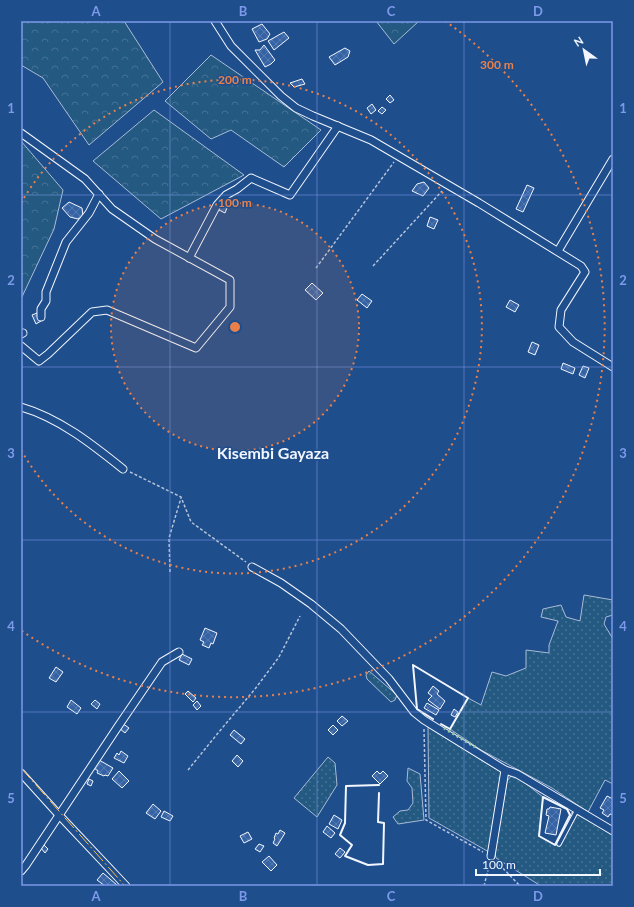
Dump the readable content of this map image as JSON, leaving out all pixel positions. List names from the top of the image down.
{
  "districts": ["Kisembi Gayaza"],
  "scale_bar": "100 m",
  "north": "top left",
  "grid": {
    "columns": [
      "A",
      "B",
      "C",
      "D"
    ],
    "rows": [
      "1",
      "2",
      "3",
      "4",
      "5"
    ]
  },
  "rings": ["300 m", "200 m", "100 m"]
}
